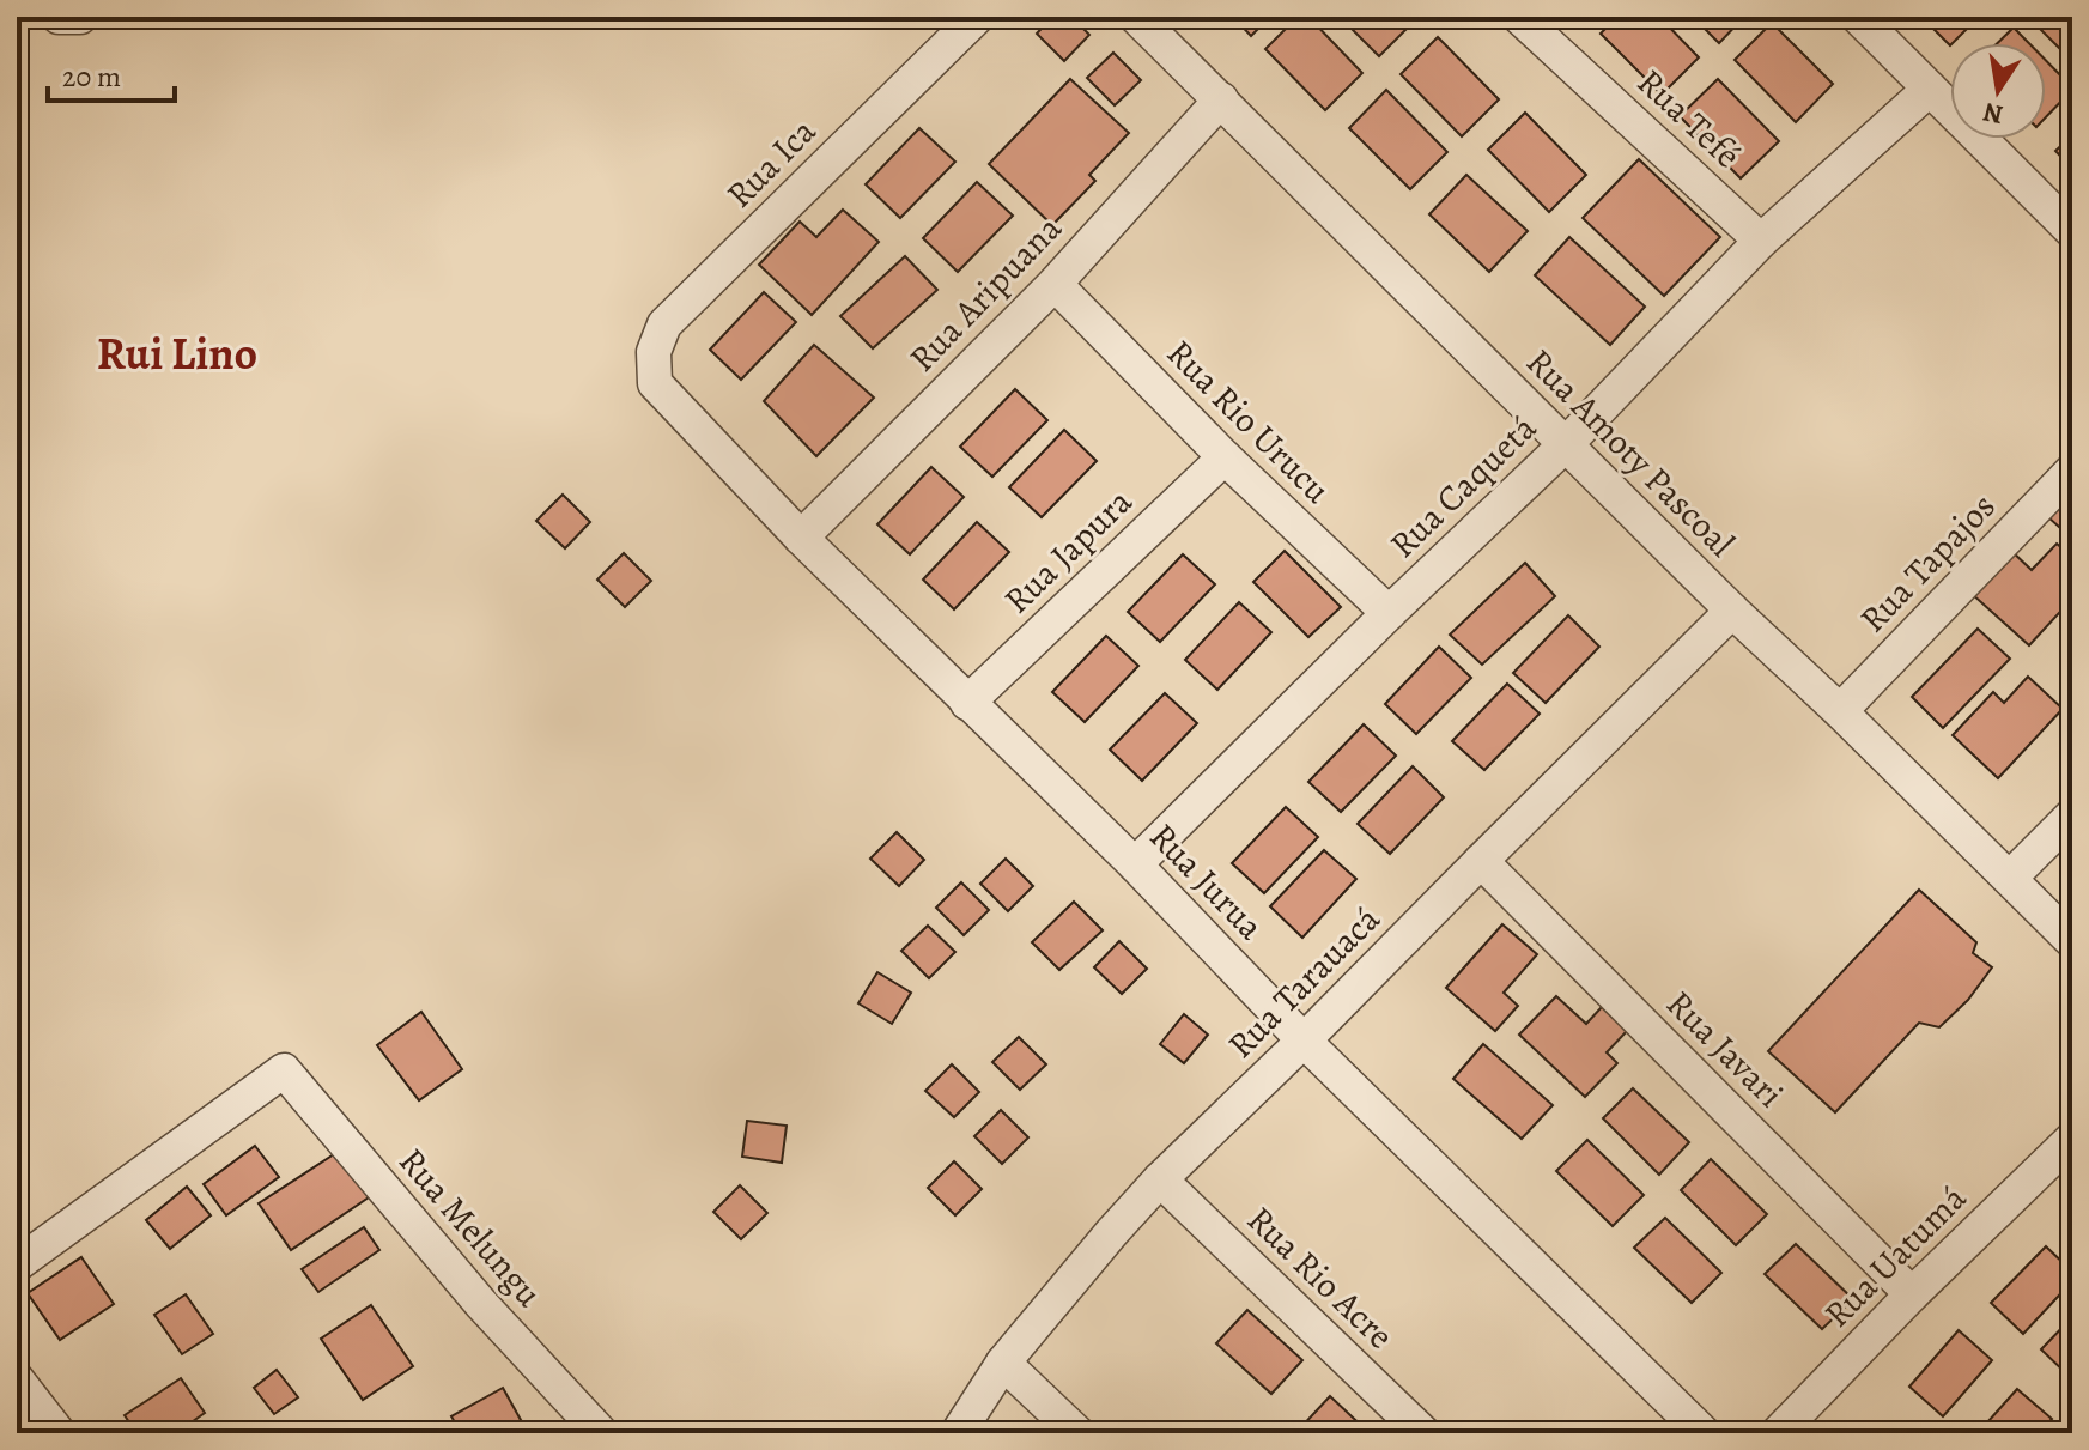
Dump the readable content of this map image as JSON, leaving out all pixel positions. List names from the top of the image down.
{
  "streets": {
    "street": [
      "Rua Tefé",
      "Rua Ica",
      "Rua Aripuana",
      "Rua Rio Urucu",
      "Rua Amoty Pascoal",
      "Rua Caquetá",
      "Rua Japura",
      "Rua Tapajos",
      "Rua Jurua",
      "Rua Tarauacá",
      "Rua Javari",
      "Rua Melungu",
      "Rua Uatumá",
      "Rua Rio Acre"
    ]
  },
  "crossings": [
    ["Rua Tefé", "Rua Caquetá"],
    ["Rua Ica", "Rua Jurua"],
    ["Rua Aripuana", "Rua Rio Urucu"],
    ["Rua Aripuana", "Rua Amoty Pascoal"],
    ["Rua Aripuana", "Rua Jurua"],
    ["Rua Rio Urucu", "Rua Caquetá"],
    ["Rua Rio Urucu", "Rua Japura"],
    ["Rua Amoty Pascoal", "Rua Caquetá"],
    ["Rua Amoty Pascoal", "Rua Tapajos"],
    ["Rua Amoty Pascoal", "Rua Tarauacá"],
    ["Rua Caquetá", "Rua Jurua"],
    ["Rua Japura", "Rua Jurua"],
    ["Rua Jurua", "Rua Tarauacá"],
    ["Rua Tarauacá", "Rua Javari"],
    ["Rua Tarauacá", "Rua Rio Acre"],
    ["Rua Javari", "Rua Uatumá"]
  ],
  "districts": ["Rui Lino"],
  "scale_bar": "20 m",
  "north": "bottom"
}
